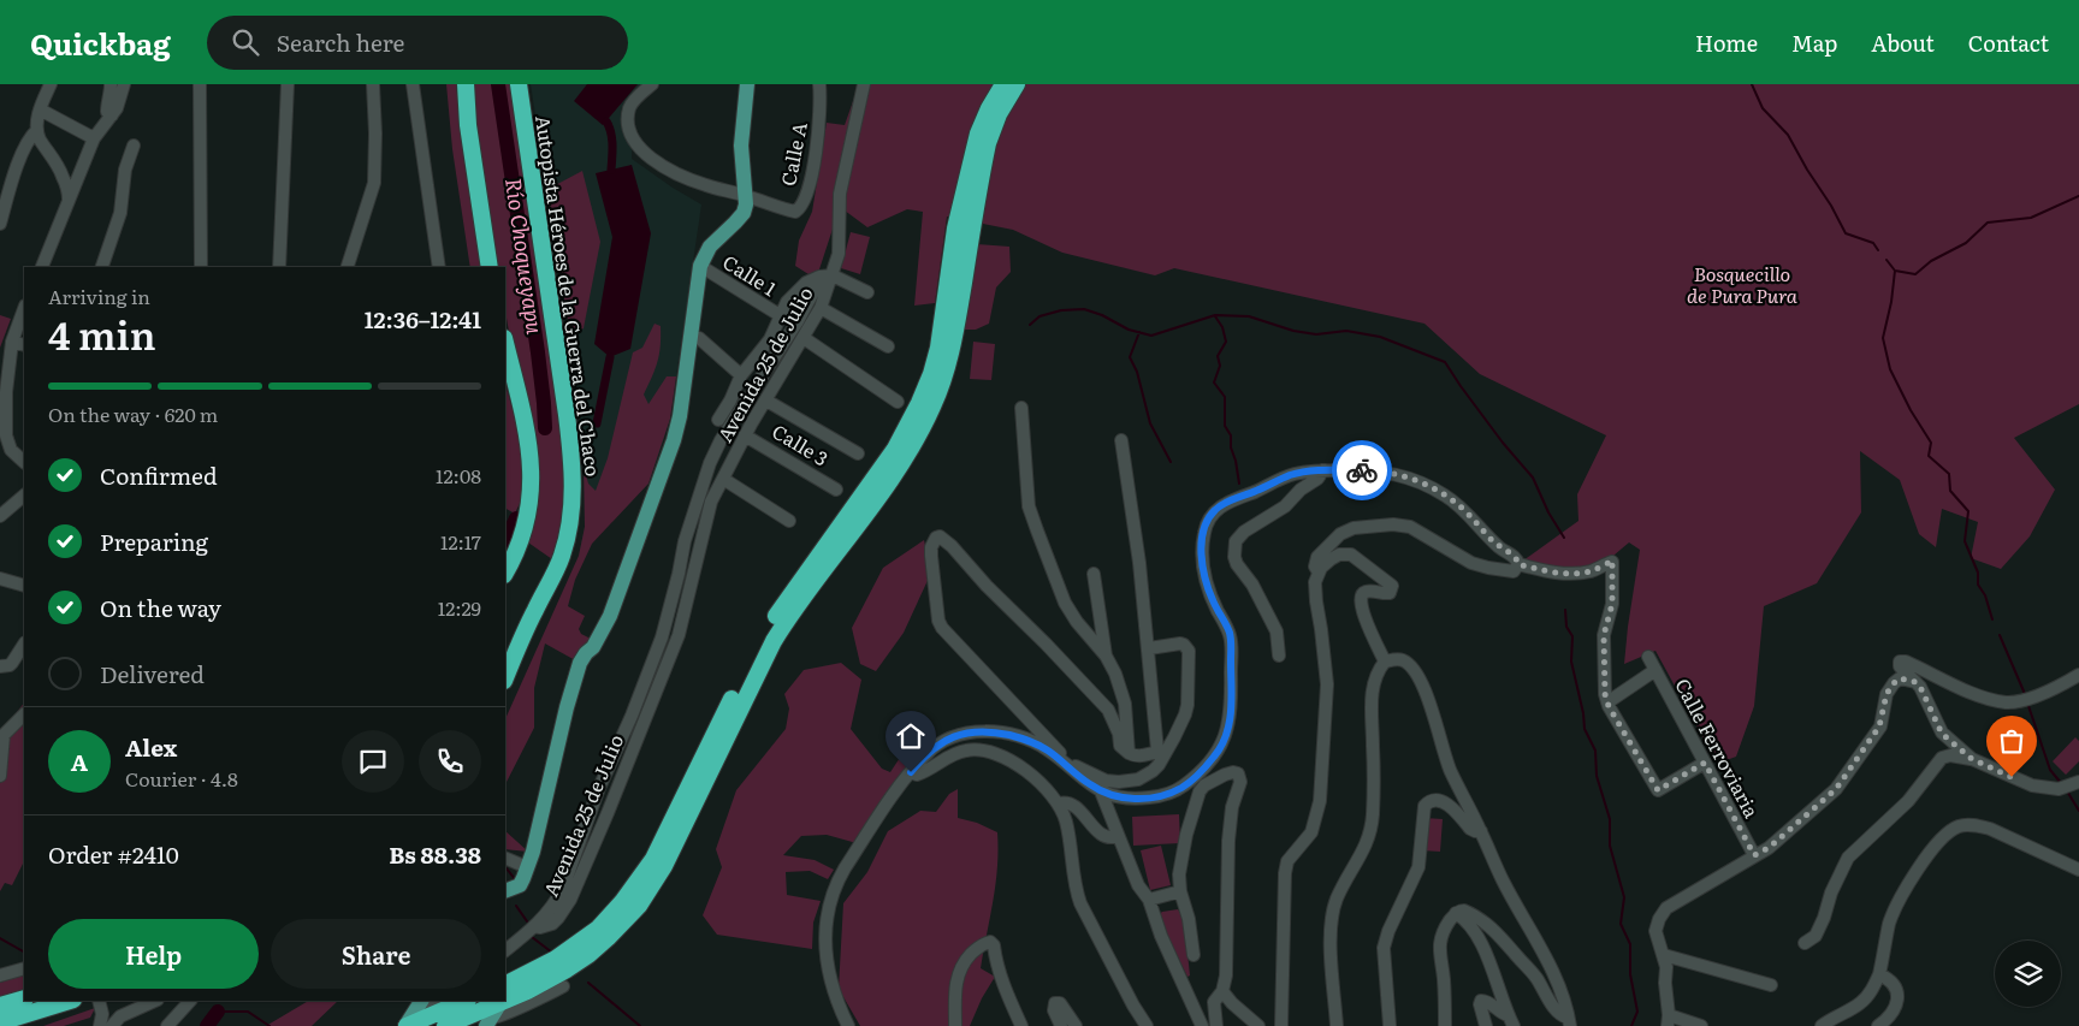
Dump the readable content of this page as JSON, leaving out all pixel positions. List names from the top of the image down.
{
  "streets": {
    "highway": ["Autopista Héroes de la Guerra del Chaco"],
    "street": [
      "Calle A",
      "Calle 1",
      "Avenida 25 de Julio",
      "Calle 3",
      "Calle Ferroviaria"
    ]
  },
  "crossings": [
    ["Avenida 25 de Julio", "Calle 3"]
  ],
  "water": ["Río Choqueyapu"],
  "parks": ["Bosquecillo de Pura Pura"],
  "page": {
    "header": "Quickbag",
    "search": "Search here",
    "nav": [
      "Home",
      "Map",
      "About",
      "Contact"
    ],
    "heading": ["4 min", "Arriving in", "12:36–12:41"],
    "panel": [
      "Alex",
      "Courier · 4.8",
      "Order #2410",
      "Bs 88.38"
    ],
    "bar": "On the way · 620 m",
    "list": [
      ["Confirmed", "12:08"],
      ["Preparing", "12:17"],
      ["On the way", "12:29"],
      "Delivered"
    ],
    "round": "A",
    "buttons": ["Help", "Share"]
  }
}
